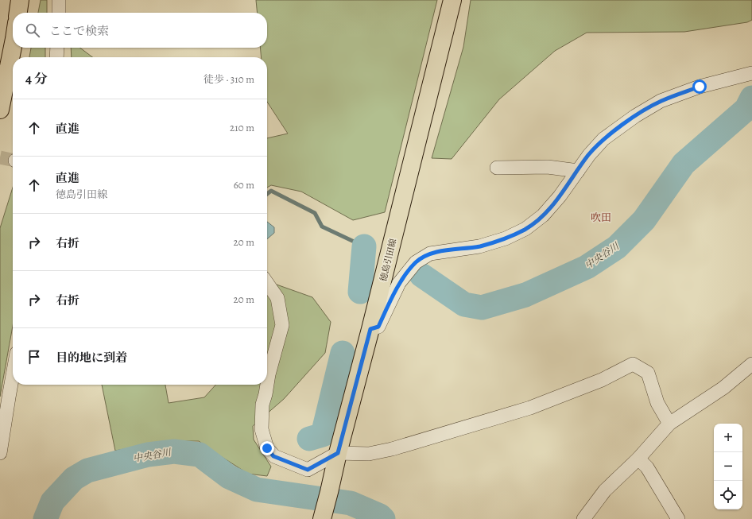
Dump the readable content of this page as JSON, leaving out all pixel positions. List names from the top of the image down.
{
  "streets": {
    "main road": ["徳島引田線"]
  },
  "districts": ["吹田"],
  "water": ["中央谷川"],
  "page": {
    "search": "ここで検索",
    "heading": ["4 分", "徒歩 · 310 m"],
    "list": [
      ["直進", "210 m"],
      ["直進", "徳島引田線", "60 m"],
      ["右折", "20 m"],
      ["右折", "20 m"],
      "目的地に到着"
    ],
    "map_buttons": ["+", "−"]
  }
}
